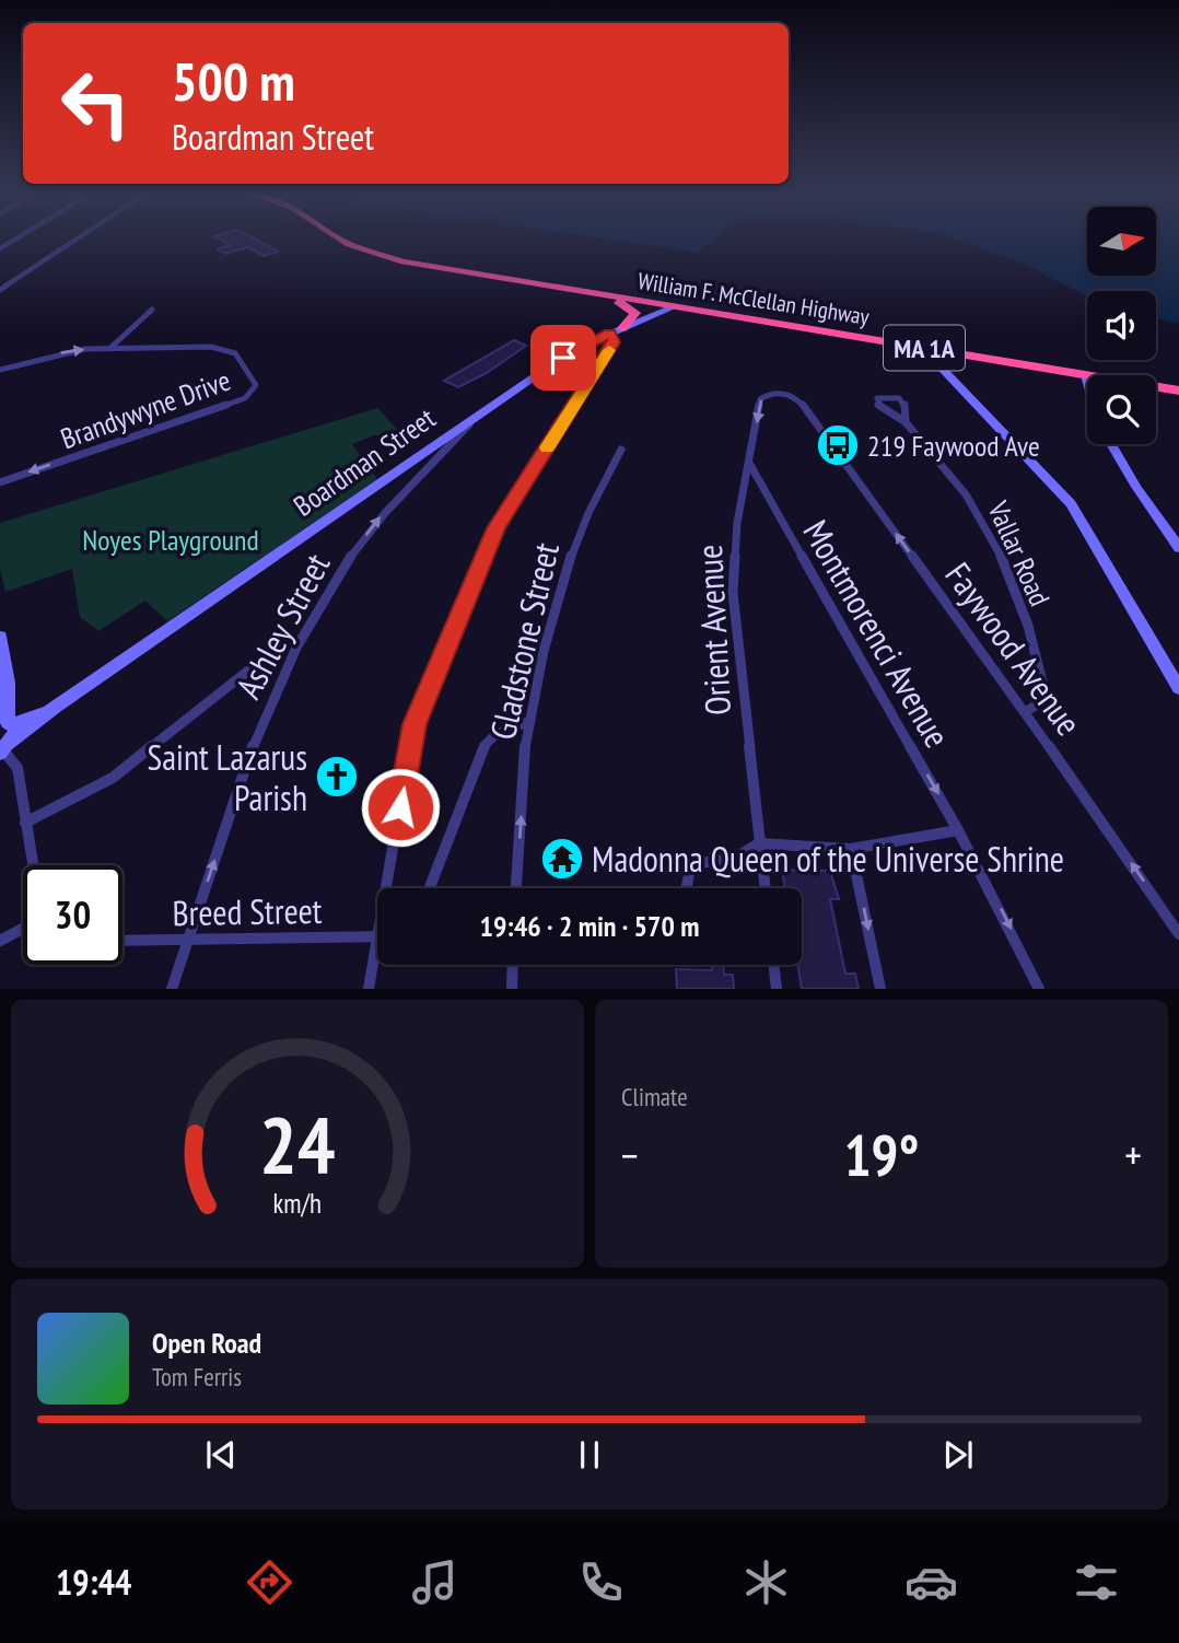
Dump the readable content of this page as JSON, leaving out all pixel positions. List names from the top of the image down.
{
  "streets": {
    "highway": ["William F. McClellan Highway", "MA 1A"],
    "main road": ["Boardman Street"],
    "street": [
      "Brandywyne Drive",
      "Vallar Road",
      "Ashley Street",
      "Orient Avenue",
      "Montmorenci Avenue",
      "Gladstone Street",
      "Faywood Avenue",
      "Breed Street"
    ]
  },
  "crossings": [
    ["William F. McClellan Highway", "Boardman Street"],
    ["Boardman Street", "Ashley Street"],
    ["Vallar Road", "Faywood Avenue"],
    ["Ashley Street", "Breed Street"],
    ["Orient Avenue", "Montmorenci Avenue"],
    ["Orient Avenue", "Faywood Avenue"]
  ],
  "one_way": [
    "Ashley Street",
    "Montmorenci Avenue",
    "Gladstone Street",
    "Faywood Avenue"
  ],
  "parks": ["Noyes Playground"],
  "places": {
    "bus stop": ["219 Faywood Ave"],
    "church": ["Saint Lazarus Parish"],
    "temple": ["Madonna Queen of the Universe Shrine"]
  },
  "north": "right",
  "page": {
    "turn": ["500 m", "Boardman Street"],
    "limit": "30",
    "trip": "19:46 · 2 min · 570 m",
    "tile": "Climate",
    "heat": ["−", "19°", "+"],
    "song": ["Open Road", "Tom Ferris"],
    "tabs": "19:44",
    "gauge": ["24", "km/h"]
  }
}
